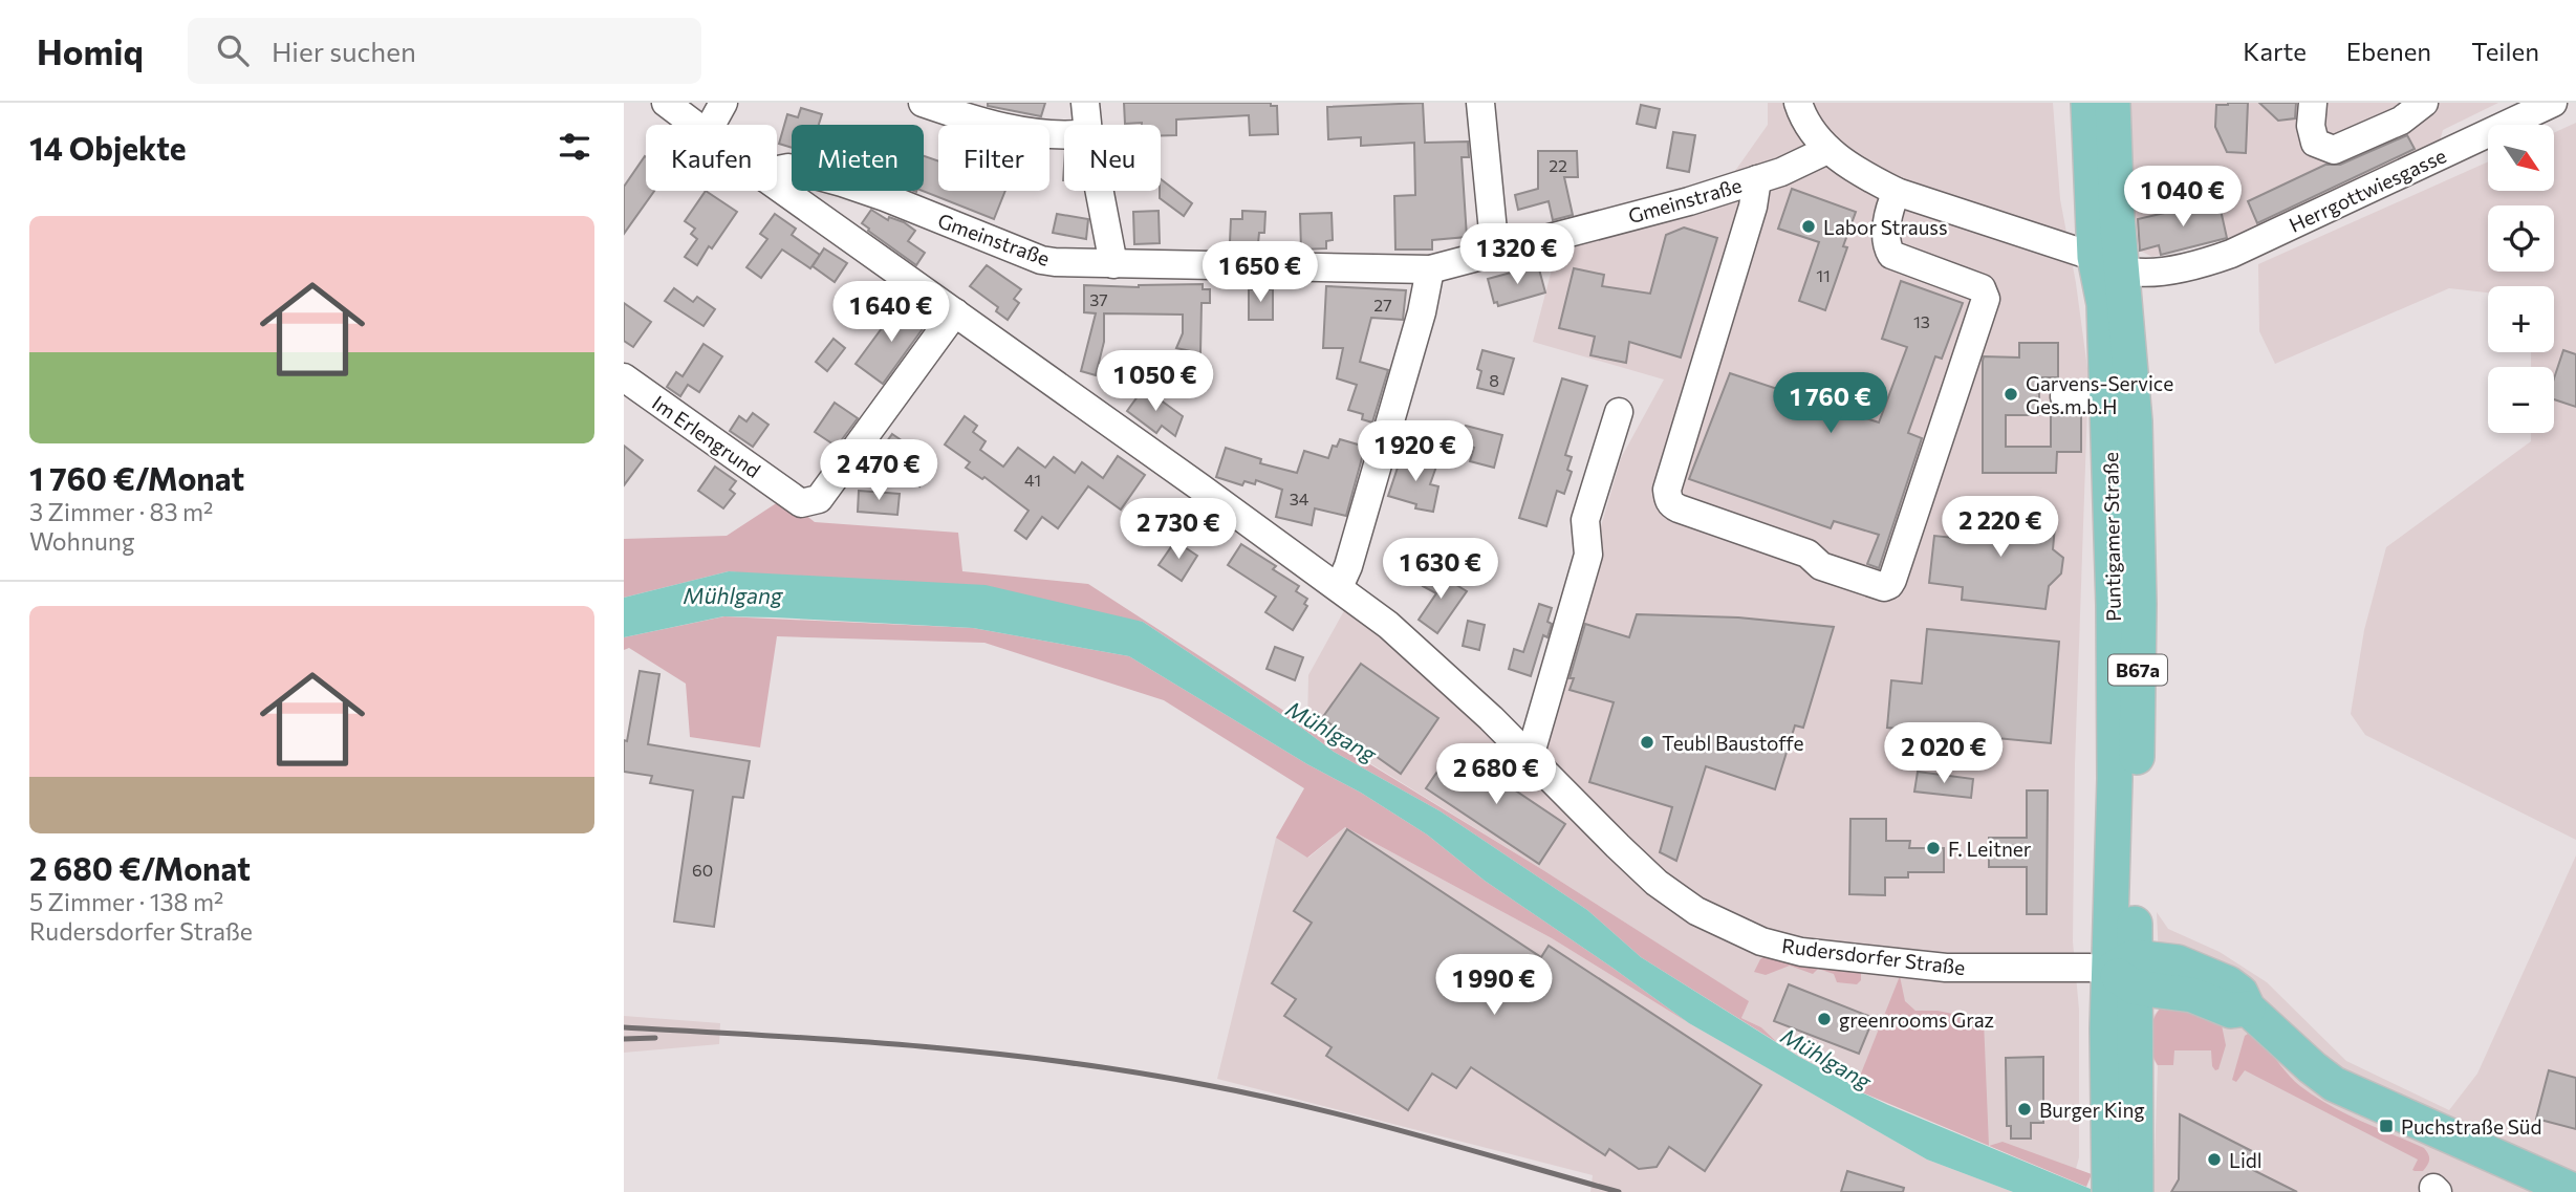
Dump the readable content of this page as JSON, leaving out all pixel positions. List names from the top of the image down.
{
  "streets": {
    "main road": ["Puntigamer Straße", "B67a"],
    "street": [
      "Herrgottwiesgasse",
      "Gmeinstraße",
      "Im Erlengrund",
      "Rudersdorfer Straße"
    ]
  },
  "crossings": [
    ["Herrgottwiesgasse", "Puntigamer Straße"],
    ["Im Erlengrund", "Rudersdorfer Straße"],
    ["Puntigamer Straße", "Rudersdorfer Straße"]
  ],
  "water": ["Mühlgang"],
  "places": {
    "other": [
      "Labor Strauss",
      "Garvens-Service Ges.m.b.H",
      "Teubl Baustoffe",
      "F. Leitner",
      "greenrooms Graz",
      "Burger King",
      "Lidl"
    ],
    "transit": ["Puchstraße Süd"]
  },
  "house_numbers": [
    "22",
    "11",
    "37",
    "27",
    "13",
    "8",
    "41",
    "34",
    "60"
  ],
  "north": "bottom right",
  "page": {
    "header": "Homiq",
    "search": "Hier suchen",
    "nav": ["Karte", "Ebenen", "Teilen"],
    "heading": "14 Objekte",
    "map_buttons": ["+", "−"],
    "chip": [
      "Kaufen",
      "Mieten",
      "Filter",
      "Neu"
    ],
    "price": [
      "1 040 €",
      "1 320 €",
      "1 650 €",
      "1 640 €",
      "1 050 €",
      "1 760 €",
      "1 920 €",
      "2 470 €",
      "2 220 €",
      "2 730 €",
      "1 630 €",
      "2 020 €",
      "2 680 €",
      "1 990 €"
    ],
    "list": [
      {
        "name": "1 760 €/Monat",
        "note": "3 Zimmer · 83 m² · Wohnung"
      },
      {
        "name": "2 680 €/Monat",
        "note": "5 Zimmer · 138 m² · Rudersdorfer Straße"
      }
    ]
  }
}
